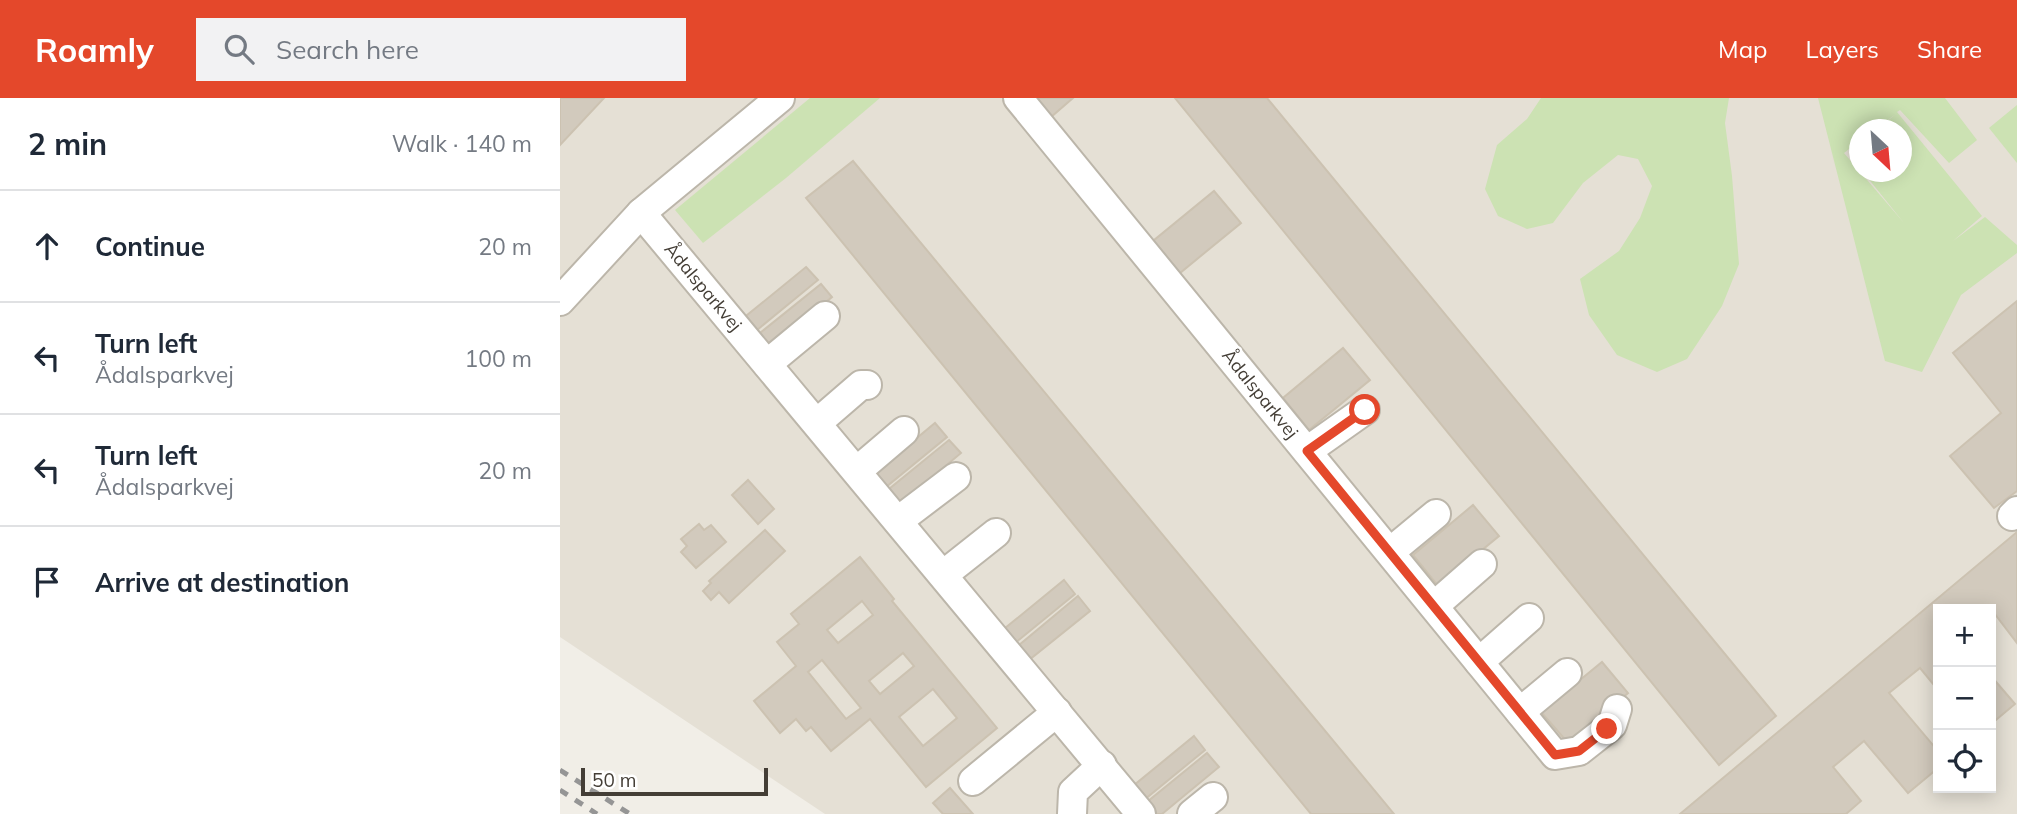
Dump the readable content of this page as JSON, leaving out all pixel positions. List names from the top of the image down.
{
  "streets": {
    "street": ["Ådalsparkvej"]
  },
  "scale_bar": "50 m",
  "north": "bottom right",
  "page": {
    "header": "Roamly",
    "search": "Search here",
    "nav": ["Map", "Layers", "Share"],
    "heading": ["2 min", "Walk · 140 m"],
    "list": [
      ["Continue", "20 m"],
      ["Turn left", "Ådalsparkvej", "100 m"],
      ["Turn left", "Ådalsparkvej", "20 m"],
      "Arrive at destination"
    ],
    "map_buttons": ["+", "−"],
    "scale": "50 m"
  }
}
